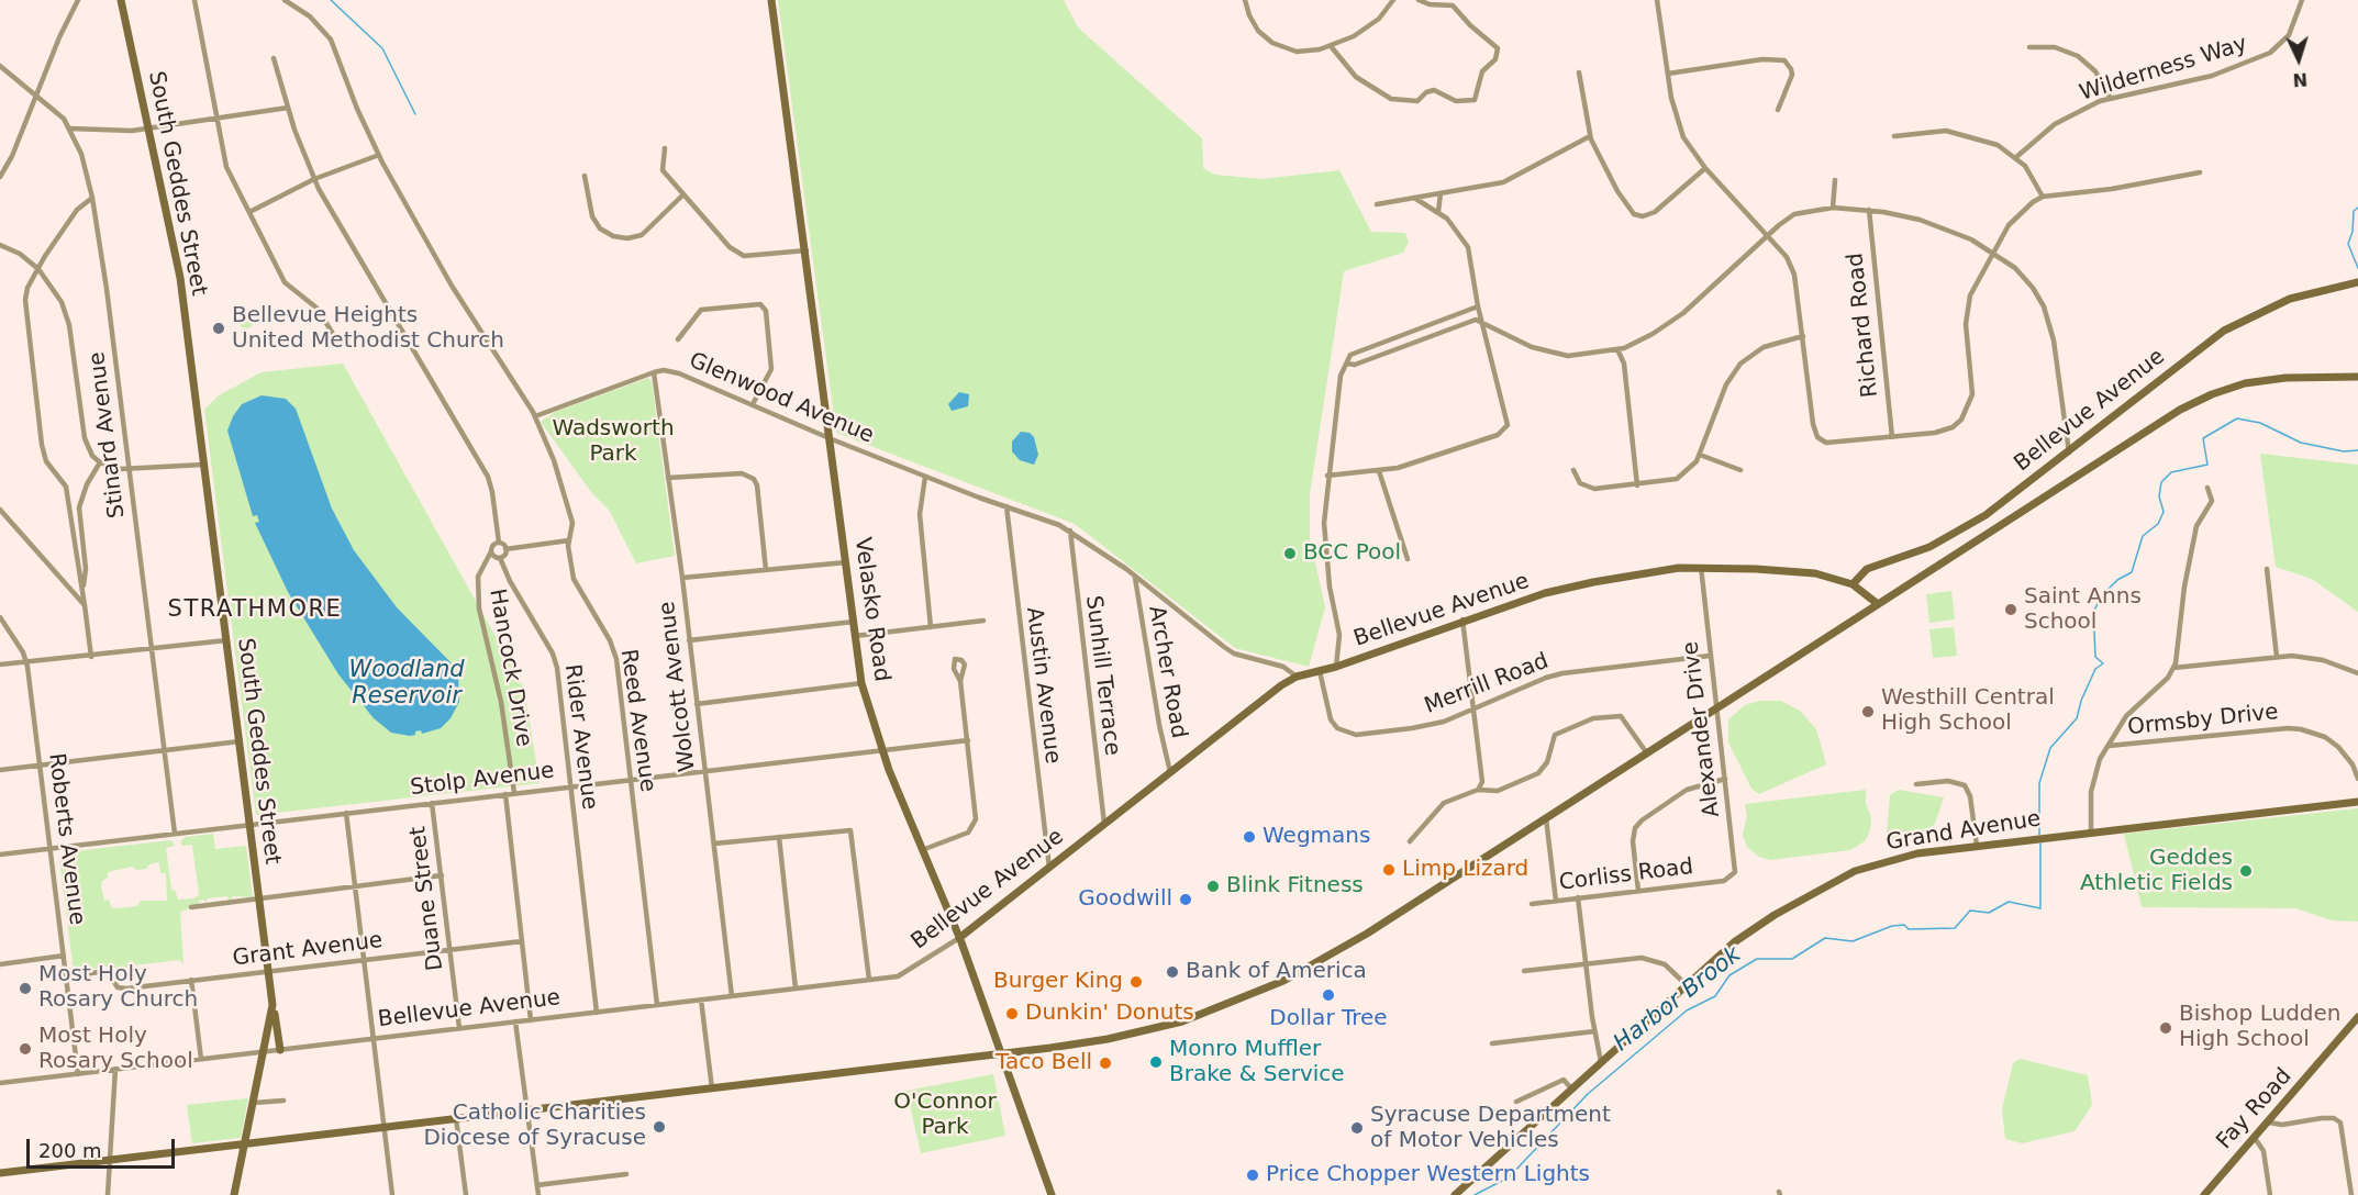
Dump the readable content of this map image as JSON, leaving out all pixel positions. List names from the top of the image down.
{
  "streets": {
    "street": [
      "Wilderness Way",
      "South Geddes Street",
      "Richard Road",
      "Glenwood Avenue",
      "Bellevue Avenue",
      "Stinard Avenue",
      "Velasko Road",
      "Hancock Drive",
      "Archer Road",
      "Sunhill Terrace",
      "Merrill Road",
      "Austin Avenue",
      "Wolcott Avenue",
      "Reed Avenue",
      "Ormsby Drive",
      "Alexander Drive",
      "Rider Avenue",
      "Stolp Avenue",
      "Grand Avenue",
      "Roberts Avenue",
      "Corliss Road",
      "Duane Street",
      "Grant Avenue",
      "Fay Road"
    ]
  },
  "crossings": [
    ["South Geddes Street", "Bellevue Avenue"],
    ["South Geddes Street", "Stolp Avenue"],
    ["South Geddes Street", "Grant Avenue"],
    ["Glenwood Avenue", "Bellevue Avenue"],
    ["Glenwood Avenue", "Velasko Road"],
    ["Glenwood Avenue", "Archer Road"],
    ["Glenwood Avenue", "Sunhill Terrace"],
    ["Glenwood Avenue", "Austin Avenue"],
    ["Glenwood Avenue", "Wolcott Avenue"],
    ["Glenwood Avenue", "Reed Avenue"],
    ["Bellevue Avenue", "Velasko Road"],
    ["Bellevue Avenue", "Archer Road"],
    ["Bellevue Avenue", "Sunhill Terrace"],
    ["Bellevue Avenue", "Merrill Road"],
    ["Bellevue Avenue", "Austin Avenue"],
    ["Bellevue Avenue", "Wolcott Avenue"],
    ["Bellevue Avenue", "Reed Avenue"],
    ["Bellevue Avenue", "Alexander Drive"],
    ["Bellevue Avenue", "Rider Avenue"],
    ["Bellevue Avenue", "Roberts Avenue"],
    ["Bellevue Avenue", "Duane Street"],
    ["Stinard Avenue", "Stolp Avenue"],
    ["Velasko Road", "Stolp Avenue"],
    ["Hancock Drive", "Rider Avenue"],
    ["Hancock Drive", "Stolp Avenue"],
    ["Merrill Road", "Alexander Drive"],
    ["Wolcott Avenue", "Stolp Avenue"],
    ["Reed Avenue", "Stolp Avenue"],
    ["Alexander Drive", "Corliss Road"],
    ["Rider Avenue", "Stolp Avenue"],
    ["Stolp Avenue", "Roberts Avenue"],
    ["Stolp Avenue", "Duane Street"],
    ["Roberts Avenue", "Grant Avenue"],
    ["Duane Street", "Grant Avenue"]
  ],
  "districts": ["STRATHMORE"],
  "water": ["Woodland Reservoir", "Harbor Brook"],
  "parks": ["Wadsworth Park", "O'Connor Park"],
  "places": [
    "Bellevue Heights United Methodist Church",
    "BCC Pool",
    "Saint Anns School",
    "Westhill Central High School",
    "Wegmans",
    "Limp Lizard",
    "Geddes Athletic Fields",
    "Blink Fitness",
    "Goodwill",
    "Bank of America",
    "Burger King",
    "Most Holy Rosary Church",
    "Dollar Tree",
    "Dunkin' Donuts",
    "Bishop Ludden High School",
    "Most Holy Rosary School",
    "Monro Muffler Brake & Service",
    "Taco Bell",
    "Catholic Charities Diocese of Syracuse",
    "Syracuse Department of Motor Vehicles",
    "Price Chopper Western Lights"
  ],
  "scale_bar": "200 m",
  "north": "bottom"
}
